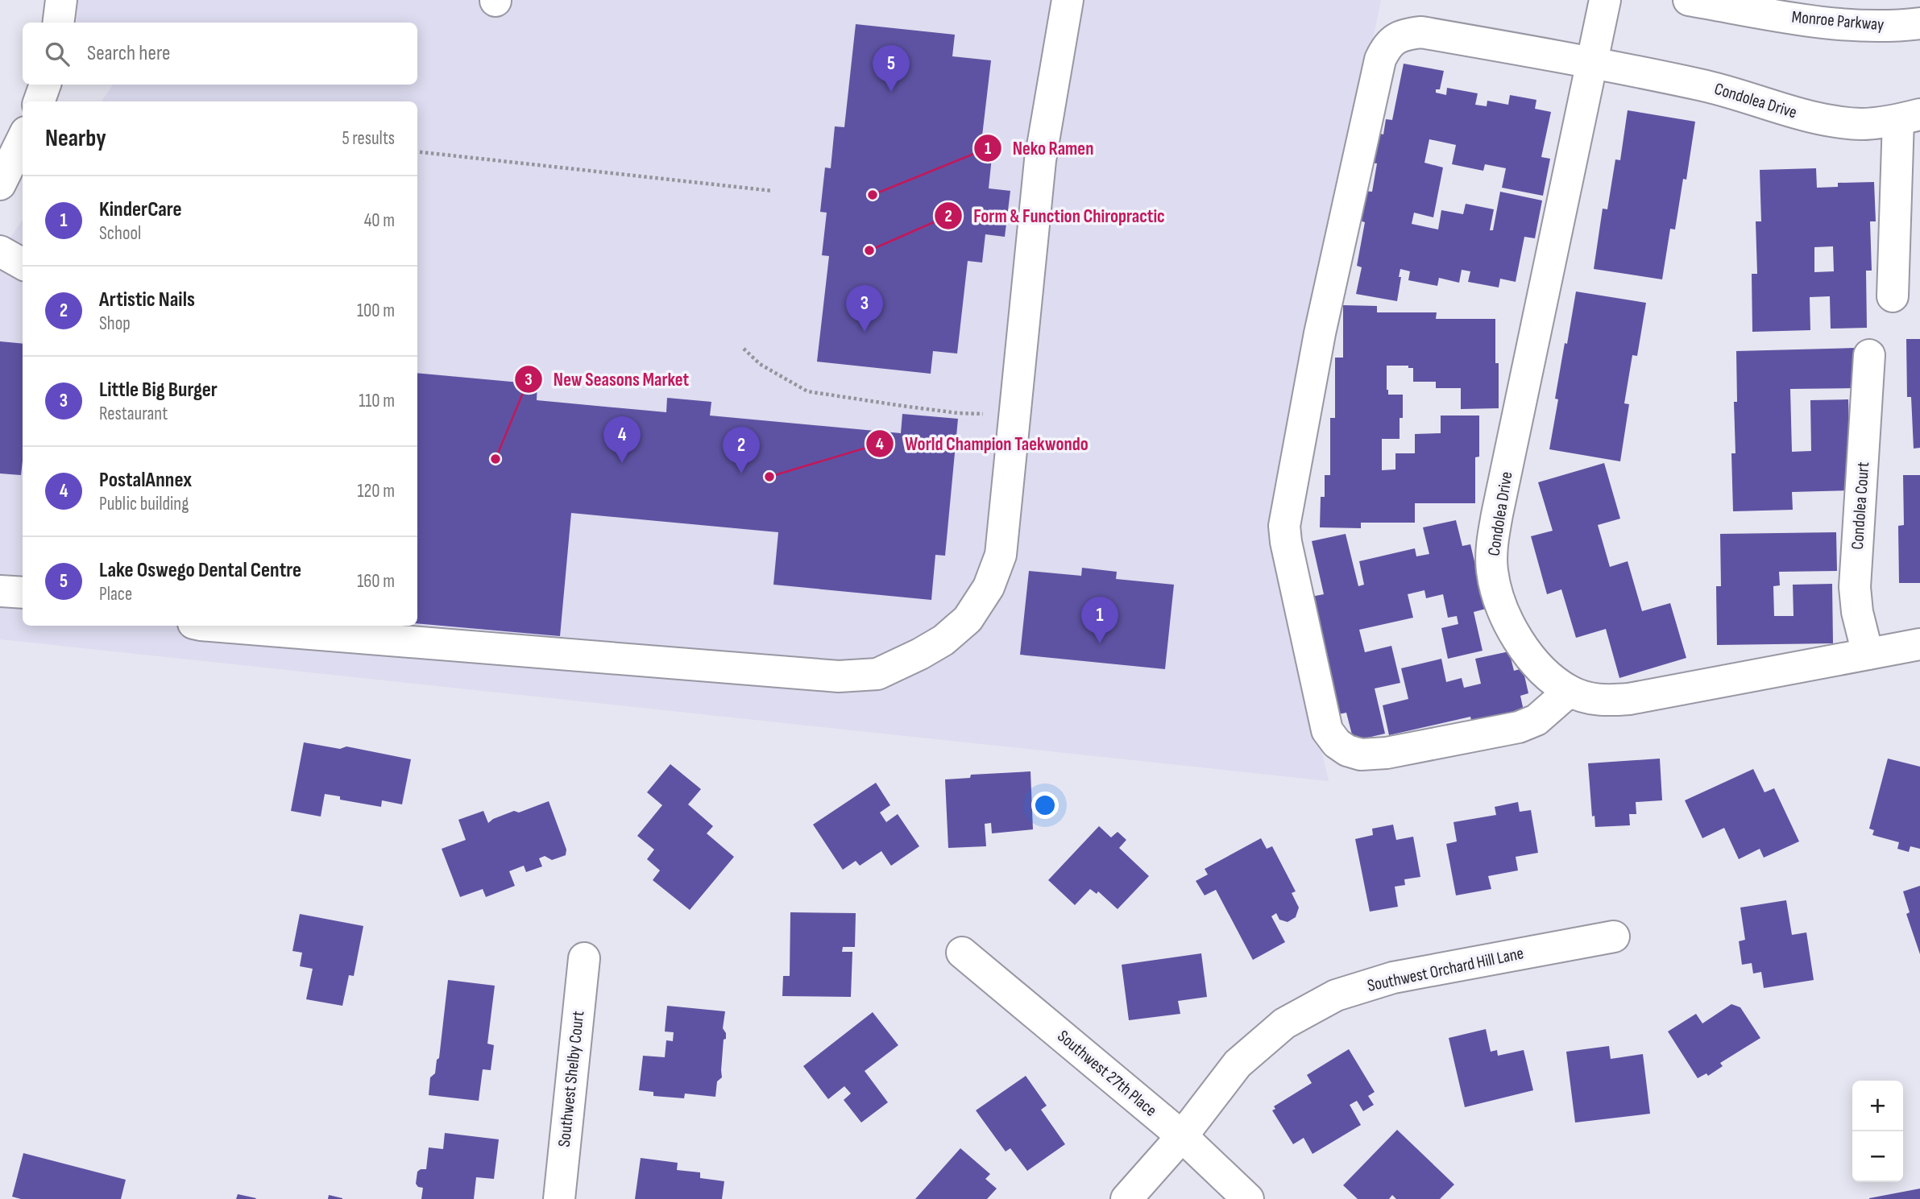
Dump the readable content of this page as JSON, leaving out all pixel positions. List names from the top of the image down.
{
  "streets": {
    "street": [
      "Monroe Parkway",
      "Condolea Drive",
      "Condolea Court",
      "Southwest Orchard Hill Lane",
      "Southwest 27th Place",
      "Southwest Shelby Court"
    ]
  },
  "crossings": [
    ["Condolea Drive", "Condolea Court"],
    ["Southwest Orchard Hill Lane", "Southwest 27th Place"]
  ],
  "places": [
    "Neko Ramen",
    "Form & Function Chiropractic",
    "New Seasons Market",
    "World Champion Taekwondo"
  ],
  "page": {
    "search": "Search here",
    "pins": [
      "5",
      "3",
      "4",
      "2",
      "1"
    ],
    "heading": ["Nearby", "5 results"],
    "list": [
      {
        "mark": "1",
        "name": "KinderCare",
        "note": "School",
        "value": "40 m"
      },
      {
        "mark": "2",
        "name": "Artistic Nails",
        "note": "Shop",
        "value": "100 m"
      },
      {
        "mark": "3",
        "name": "Little Big Burger",
        "note": "Restaurant",
        "value": "110 m"
      },
      {
        "mark": "4",
        "name": "PostalAnnex",
        "note": "Public building",
        "value": "120 m"
      },
      {
        "mark": "5",
        "name": "Lake Oswego Dental Centre",
        "note": "Place",
        "value": "160 m"
      }
    ],
    "map_buttons": ["+", "−"]
  }
}
